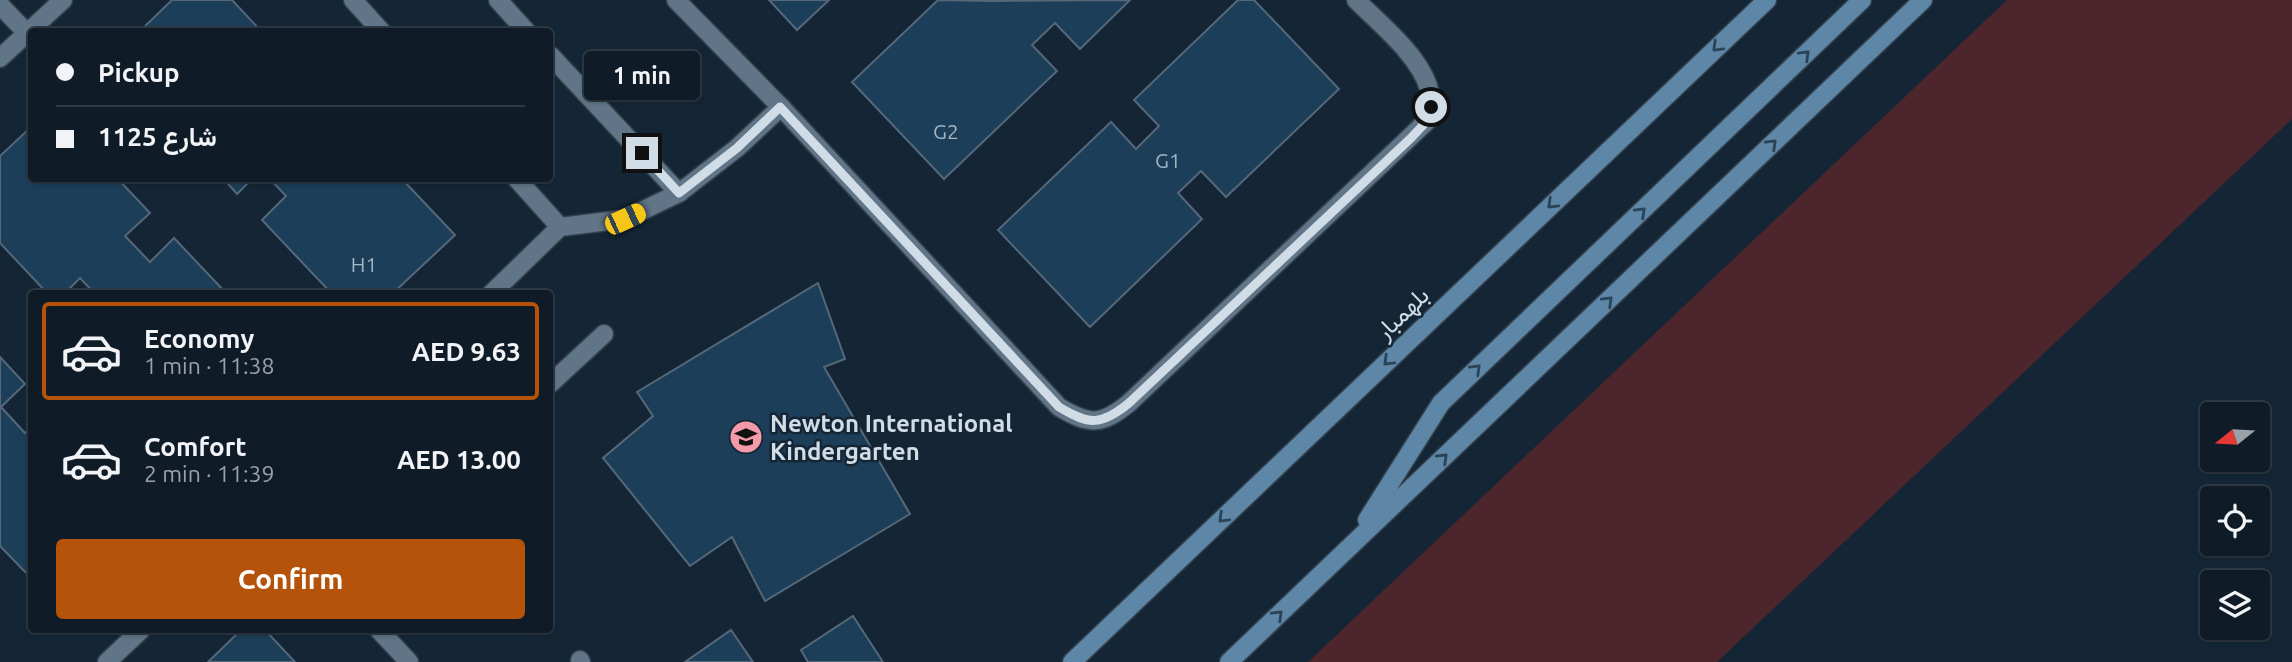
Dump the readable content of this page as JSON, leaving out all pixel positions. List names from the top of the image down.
{
  "streets": {
    "street": ["بلهمبار"]
  },
  "places": {
    "school or university": ["Newton International Kindergarten"]
  },
  "house_numbers": ["G2", "G1", "H1"],
  "north": "left",
  "page": {
    "banner": ["Pickup", "شارع 1125"],
    "bubble": "1 min",
    "list": [
      {
        "name": "Economy",
        "note": "1 min · 11:38",
        "value": "AED 9.63"
      },
      {
        "name": "Comfort",
        "note": "2 min · 11:39",
        "value": "AED 13.00"
      }
    ],
    "buttons": "Confirm"
  }
}
